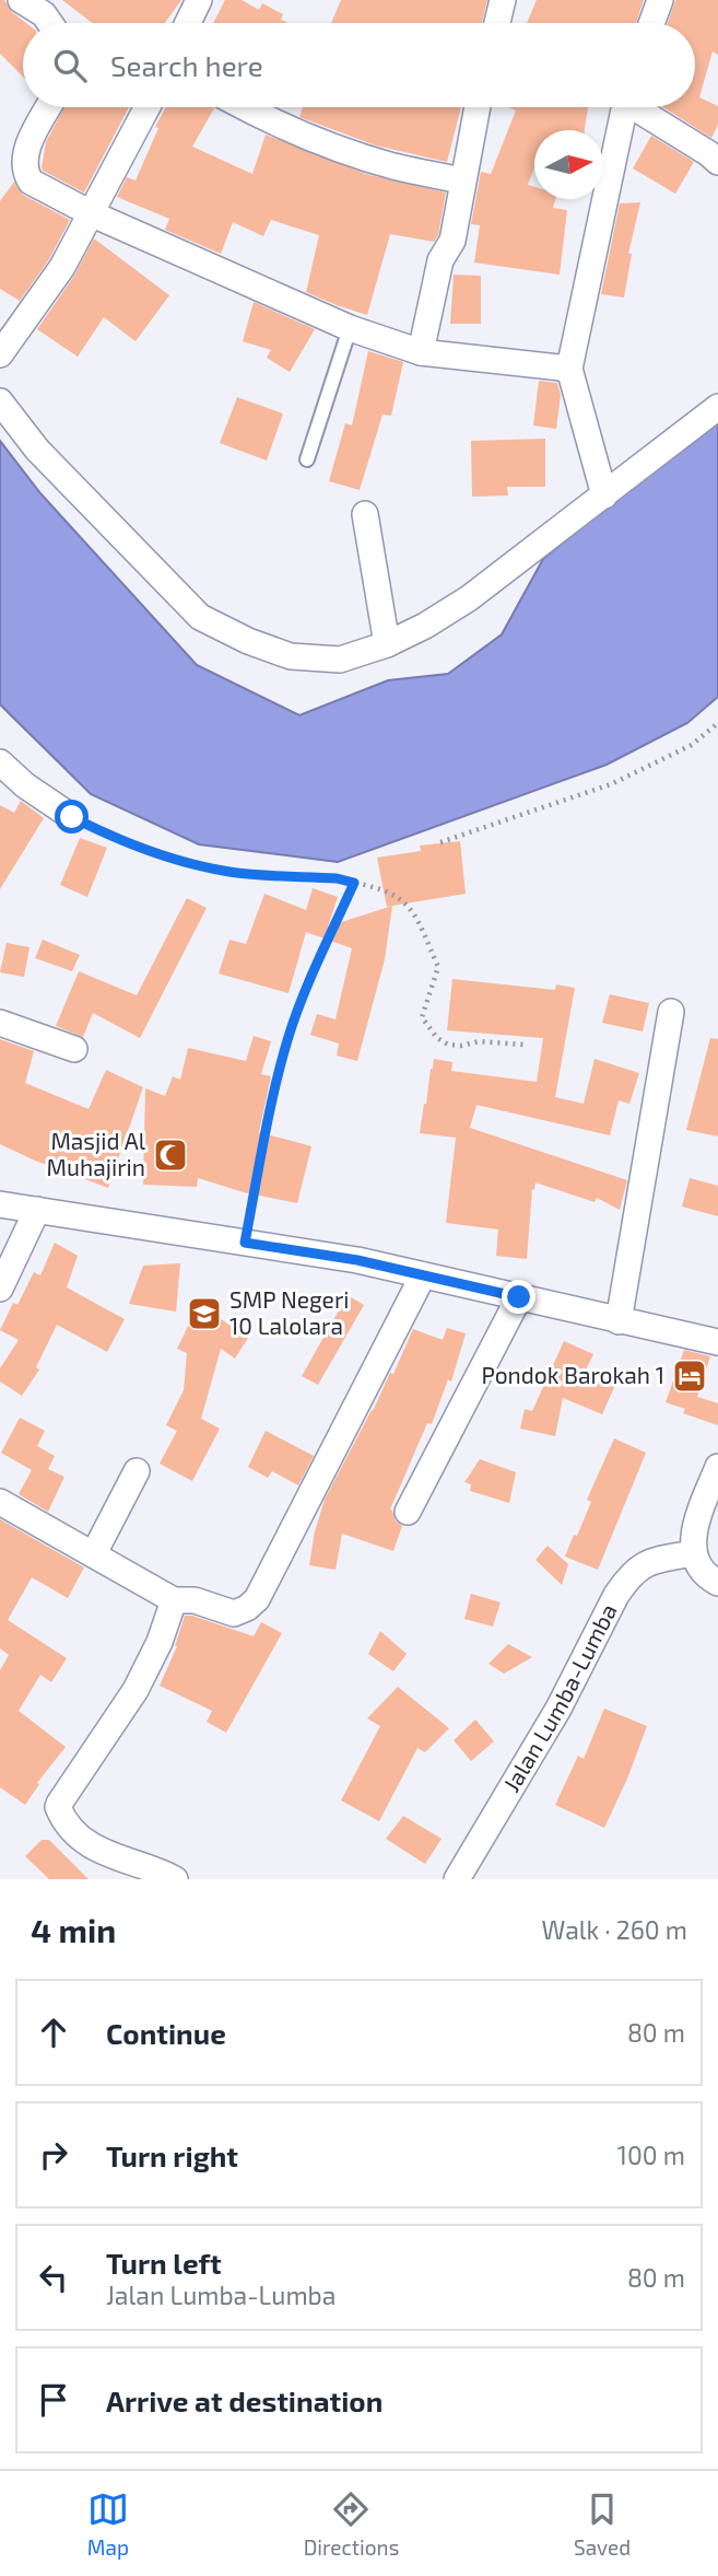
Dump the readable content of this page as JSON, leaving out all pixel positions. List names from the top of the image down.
{
  "streets": {
    "street": ["Jalan Lumba-Lumba"]
  },
  "places": {
    "mosque": ["Masjid Al Muhajirin"],
    "school or university": ["SMP Negeri 10 Lalolara"],
    "hotel": ["Pondok Barokah 1"]
  },
  "north": "right",
  "page": {
    "search": "Search here",
    "heading": ["4 min", "Walk · 260 m"],
    "list": [
      ["Continue", "80 m"],
      ["Turn right", "100 m"],
      ["Turn left", "Jalan Lumba-Lumba", "80 m"],
      "Arrive at destination"
    ],
    "nav": ["Map", "Directions", "Saved"]
  }
}
